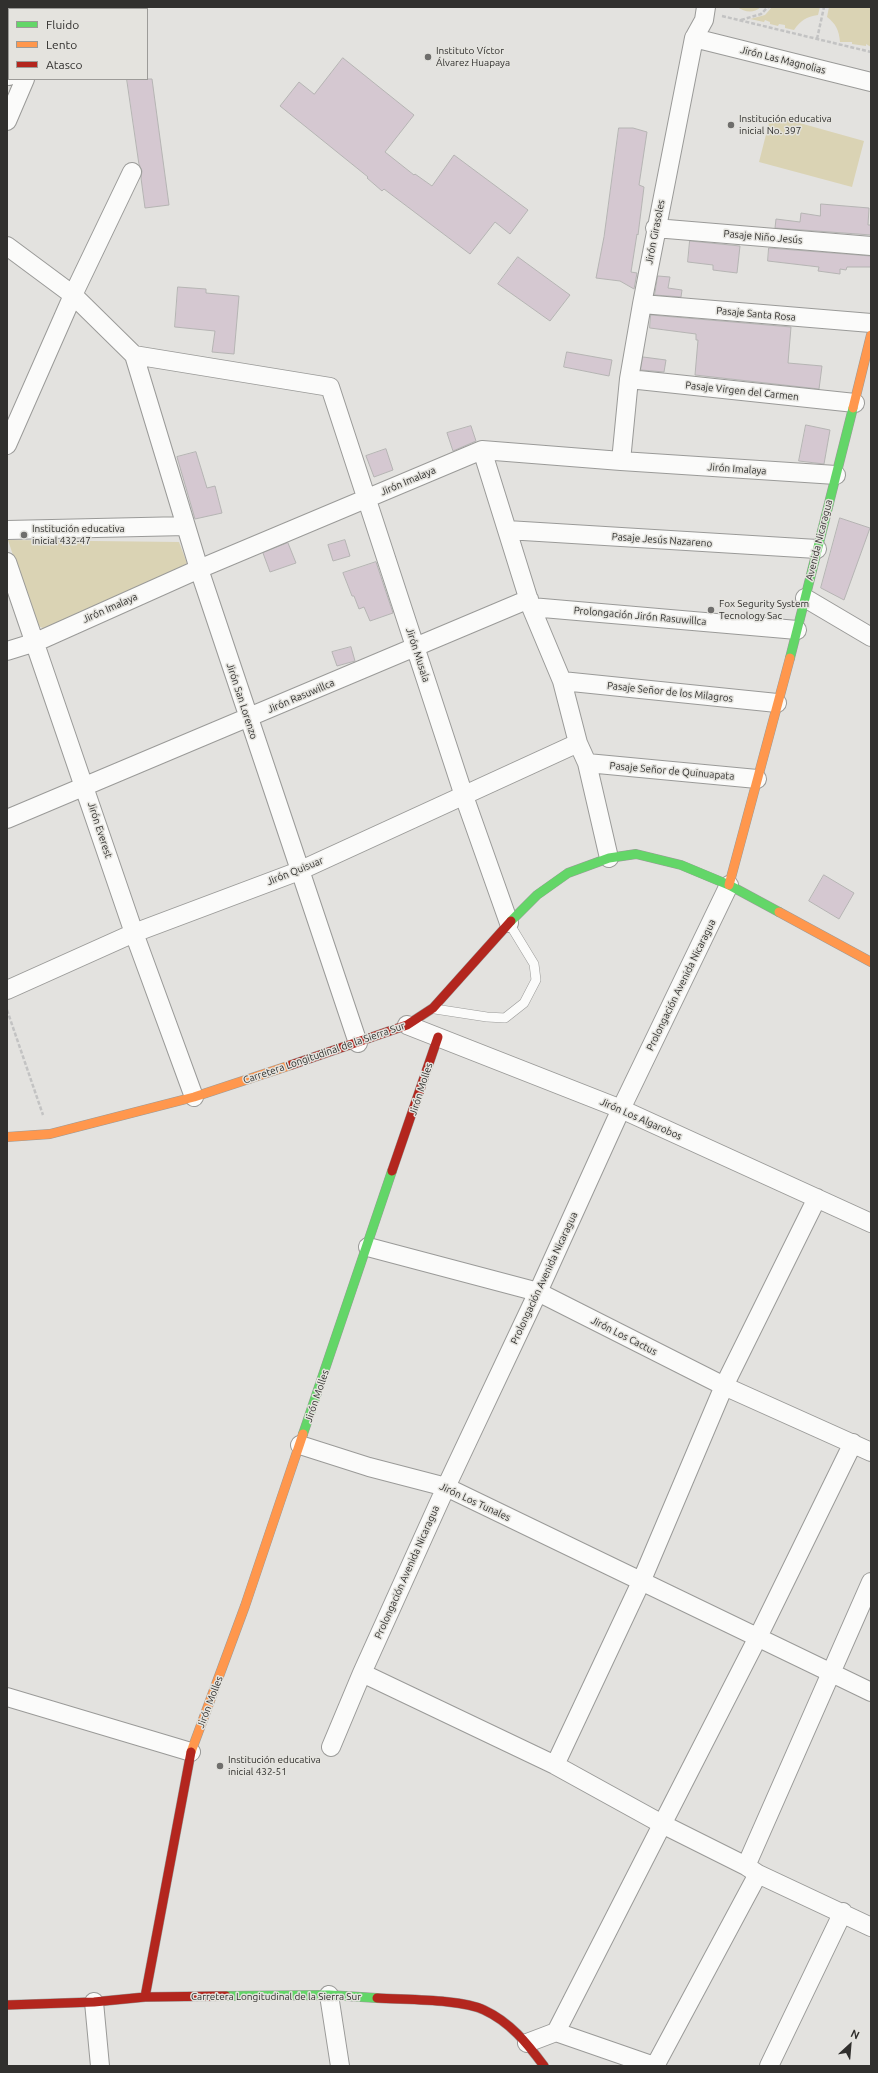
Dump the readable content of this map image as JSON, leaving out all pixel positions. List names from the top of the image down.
{
  "streets": {
    "main road": ["Avenida Nicaragua", "Carretera Longitudinal de la Sierra Sur", "Jirón Molles"],
    "street": [
      "Jirón Las Magnolias",
      "Jirón Girasoles",
      "Pasaje Niño Jesús",
      "Pasaje Santa Rosa",
      "Pasaje Virgen del Carmen",
      "Jirón Imalaya",
      "Pasaje Jesús Nazareno",
      "Prolongación Jirón Rasuwillca",
      "Jirón Musala",
      "Pasaje Señor de los Milagros",
      "Jirón Rasuwillca",
      "Jirón San Lorenzo",
      "Pasaje Señor de Quinuapata",
      "Jirón Everest",
      "Jirón Quisuar",
      "Prolongación Avenida Nicaragua",
      "Jirón Los Algarobos",
      "Jirón Los Cactus",
      "Jirón Los Tunales"
    ]
  },
  "crossings": [
    ["Jirón Las Magnolias", "Jirón Girasoles"],
    ["Jirón Girasoles", "Pasaje Niño Jesús"],
    ["Jirón Girasoles", "Pasaje Santa Rosa"],
    ["Jirón Girasoles", "Pasaje Virgen del Carmen"],
    ["Jirón Girasoles", "Jirón Imalaya"],
    ["Pasaje Virgen del Carmen", "Avenida Nicaragua"],
    ["Jirón Imalaya", "Avenida Nicaragua"],
    ["Jirón Imalaya", "Jirón Musala"],
    ["Jirón Imalaya", "Jirón San Lorenzo"],
    ["Jirón Imalaya", "Jirón Everest"],
    ["Pasaje Jesús Nazareno", "Avenida Nicaragua"],
    ["Avenida Nicaragua", "Prolongación Jirón Rasuwillca"],
    ["Avenida Nicaragua", "Pasaje Señor de los Milagros"],
    ["Avenida Nicaragua", "Pasaje Señor de Quinuapata"],
    ["Avenida Nicaragua", "Prolongación Avenida Nicaragua"],
    ["Avenida Nicaragua", "Carretera Longitudinal de la Sierra Sur"],
    ["Prolongación Jirón Rasuwillca", "Jirón Rasuwillca"],
    ["Jirón Musala", "Jirón Rasuwillca"],
    ["Jirón Musala", "Jirón San Lorenzo"],
    ["Jirón Musala", "Jirón Quisuar"],
    ["Jirón Musala", "Carretera Longitudinal de la Sierra Sur"],
    ["Jirón Rasuwillca", "Jirón San Lorenzo"],
    ["Jirón Rasuwillca", "Jirón Everest"],
    ["Jirón San Lorenzo", "Jirón Quisuar"],
    ["Jirón San Lorenzo", "Carretera Longitudinal de la Sierra Sur"],
    ["Jirón Everest", "Jirón Quisuar"],
    ["Jirón Everest", "Carretera Longitudinal de la Sierra Sur"],
    ["Prolongación Avenida Nicaragua", "Carretera Longitudinal de la Sierra Sur"],
    ["Prolongación Avenida Nicaragua", "Jirón Los Algarobos"],
    ["Prolongación Avenida Nicaragua", "Jirón Los Cactus"],
    ["Prolongación Avenida Nicaragua", "Jirón Los Tunales"],
    ["Carretera Longitudinal de la Sierra Sur", "Jirón Molles"],
    ["Carretera Longitudinal de la Sierra Sur", "Jirón Los Algarobos"],
    ["Jirón Molles", "Jirón Los Algarobos"],
    ["Jirón Molles", "Jirón Los Cactus"],
    ["Jirón Molles", "Jirón Los Tunales"]
  ],
  "places": [
    "Instituto Víctor Álvarez Huapaya",
    "Institución educativa inicial No. 397",
    "Institución educativa inicial 432-47",
    "Fox Segurity System Tecnology Sac",
    "Institución educativa inicial 432-51"
  ],
  "legend": ["Fluido", "Lento", "Atasco"],
  "north": "top right"
}
